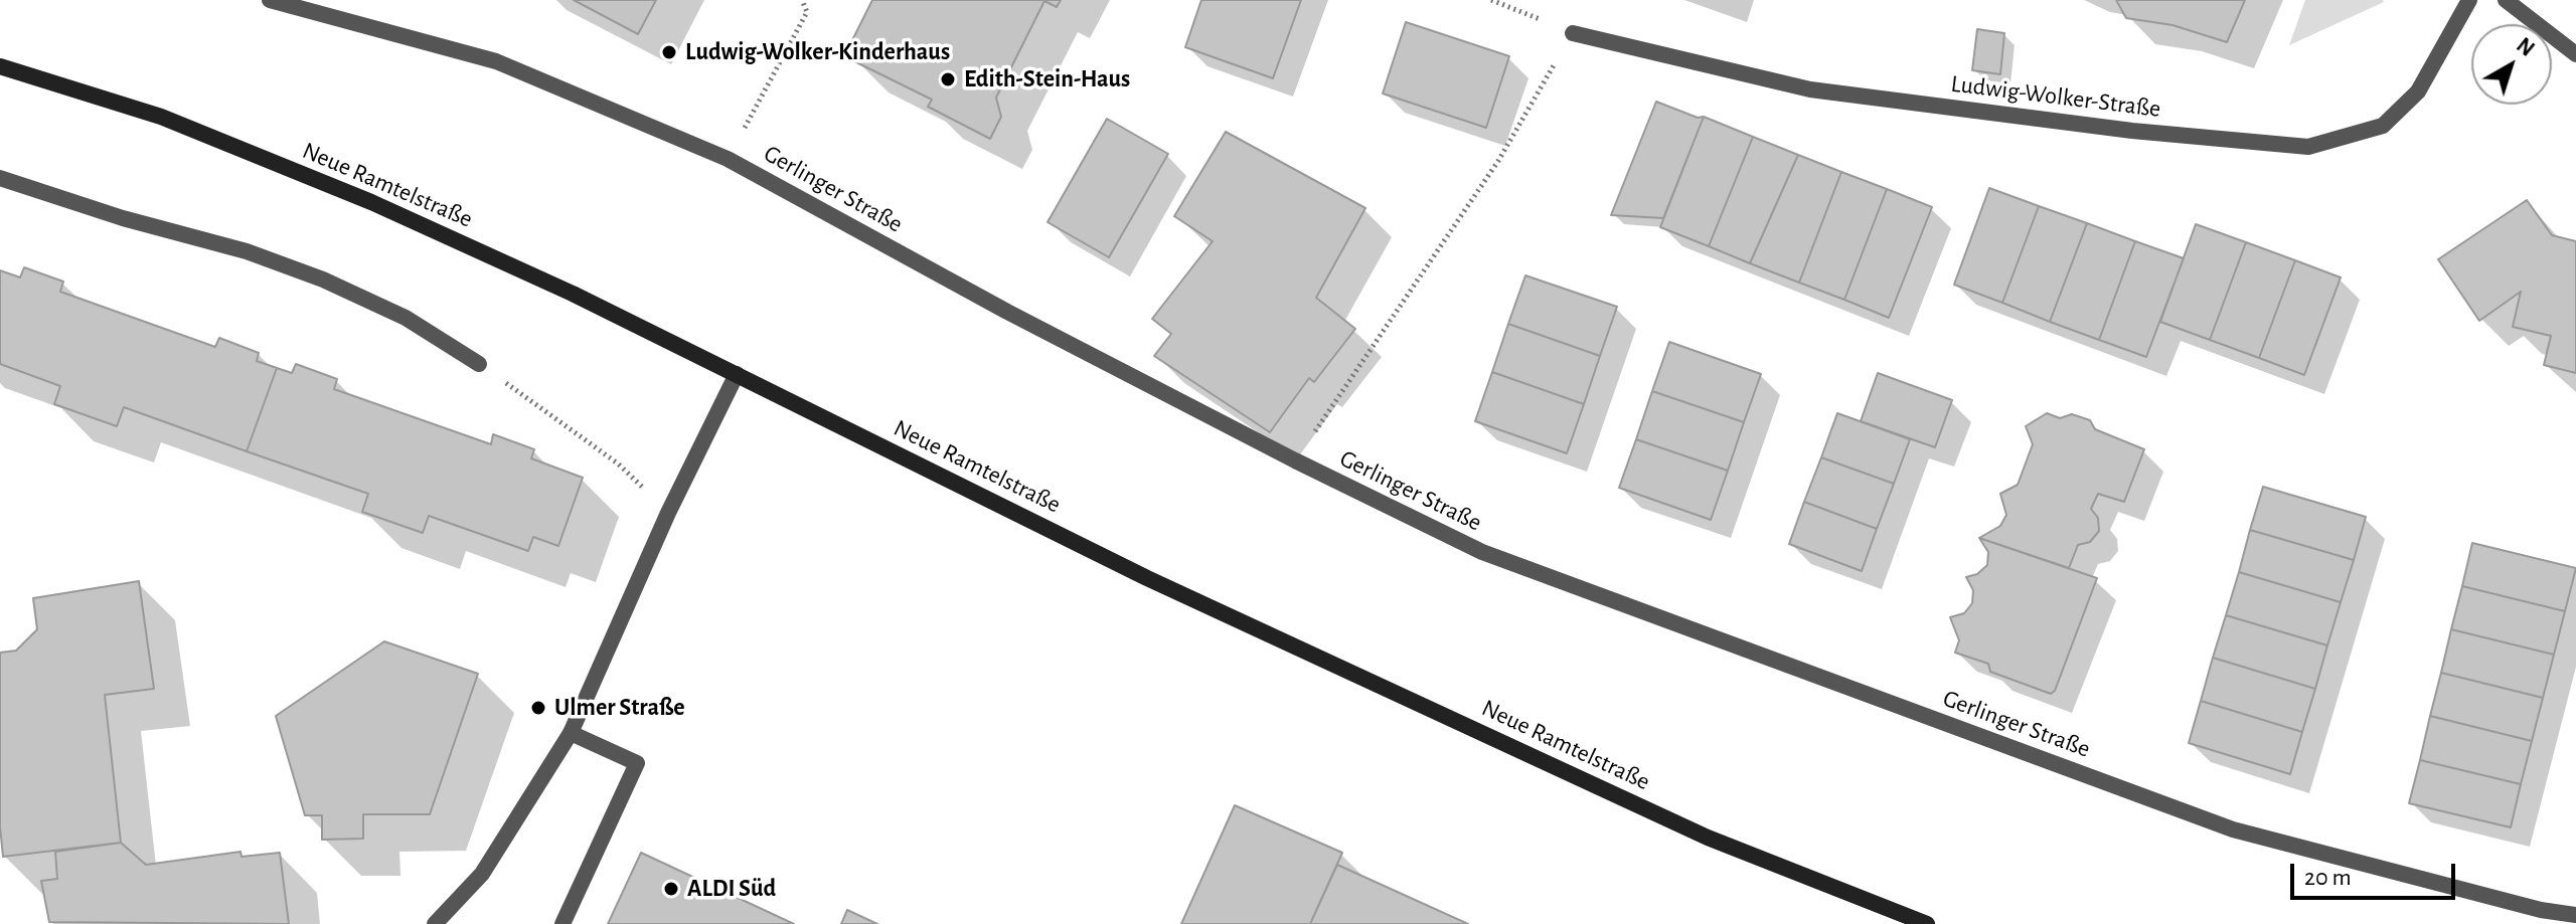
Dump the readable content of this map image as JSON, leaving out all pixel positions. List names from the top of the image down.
{
  "streets": {
    "main road": ["Neue Ramtelstraße"],
    "street": ["Ludwig-Wolker-Straße", "Gerlinger Straße"]
  },
  "places": [
    "Ludwig-Wolker-Kinderhaus",
    "Edith-Stein-Haus",
    "Ulmer Straße",
    "ALDI Süd"
  ],
  "scale_bar": "20 m",
  "north": "top right"
}
